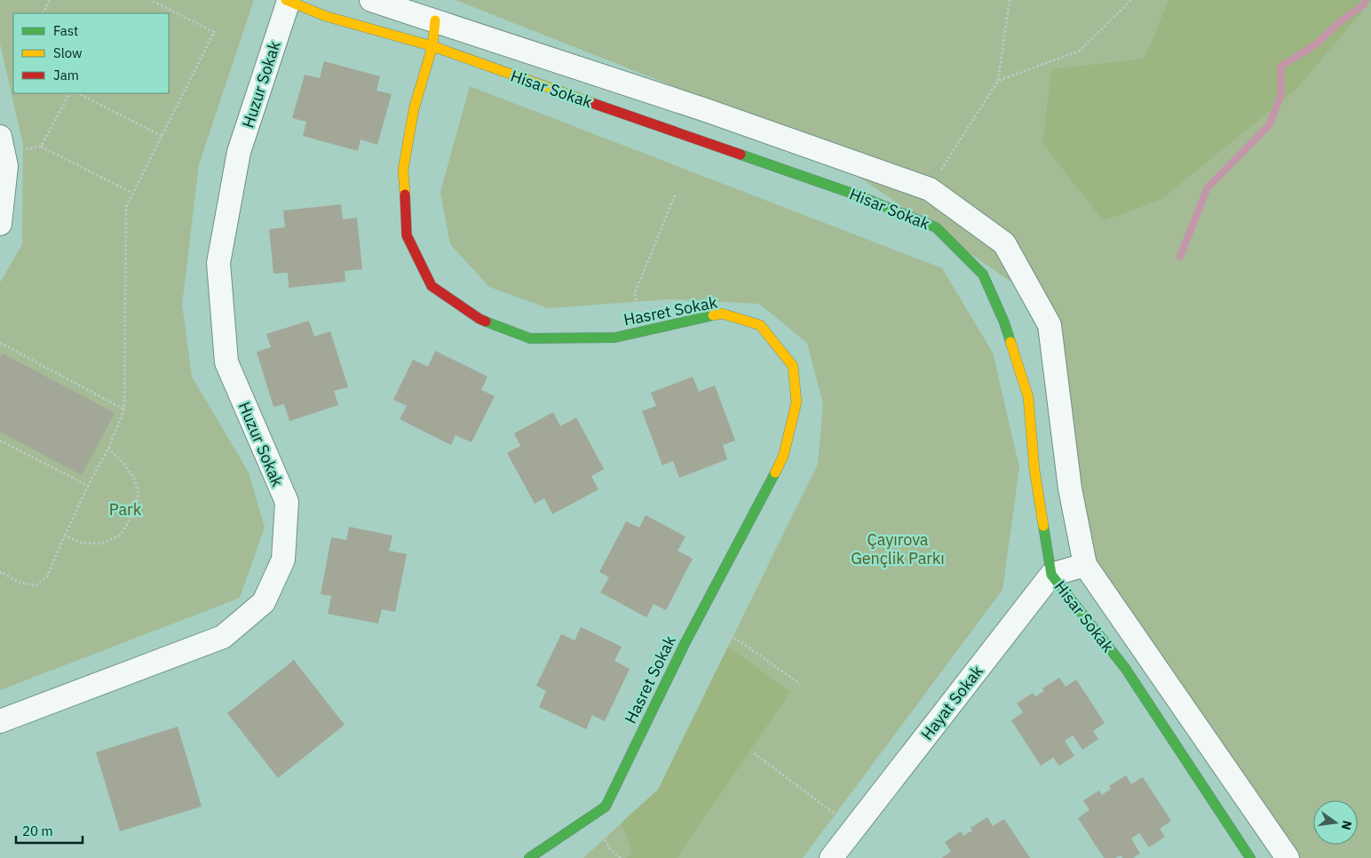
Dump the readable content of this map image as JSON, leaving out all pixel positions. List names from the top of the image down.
{
  "streets": {
    "street": [
      "Huzur Sokak",
      "Hisar Sokak",
      "Hasret Sokak",
      "Hayat Sokak"
    ]
  },
  "crossings": [
    ["Huzur Sokak", "Hisar Sokak"],
    ["Hisar Sokak", "Hasret Sokak"],
    ["Hisar Sokak", "Hayat Sokak"]
  ],
  "parks": ["Park", "Çayırova Gençlik Parkı"],
  "legend": ["Fast", "Slow", "Jam"],
  "scale_bar": "20 m",
  "north": "right"
}
